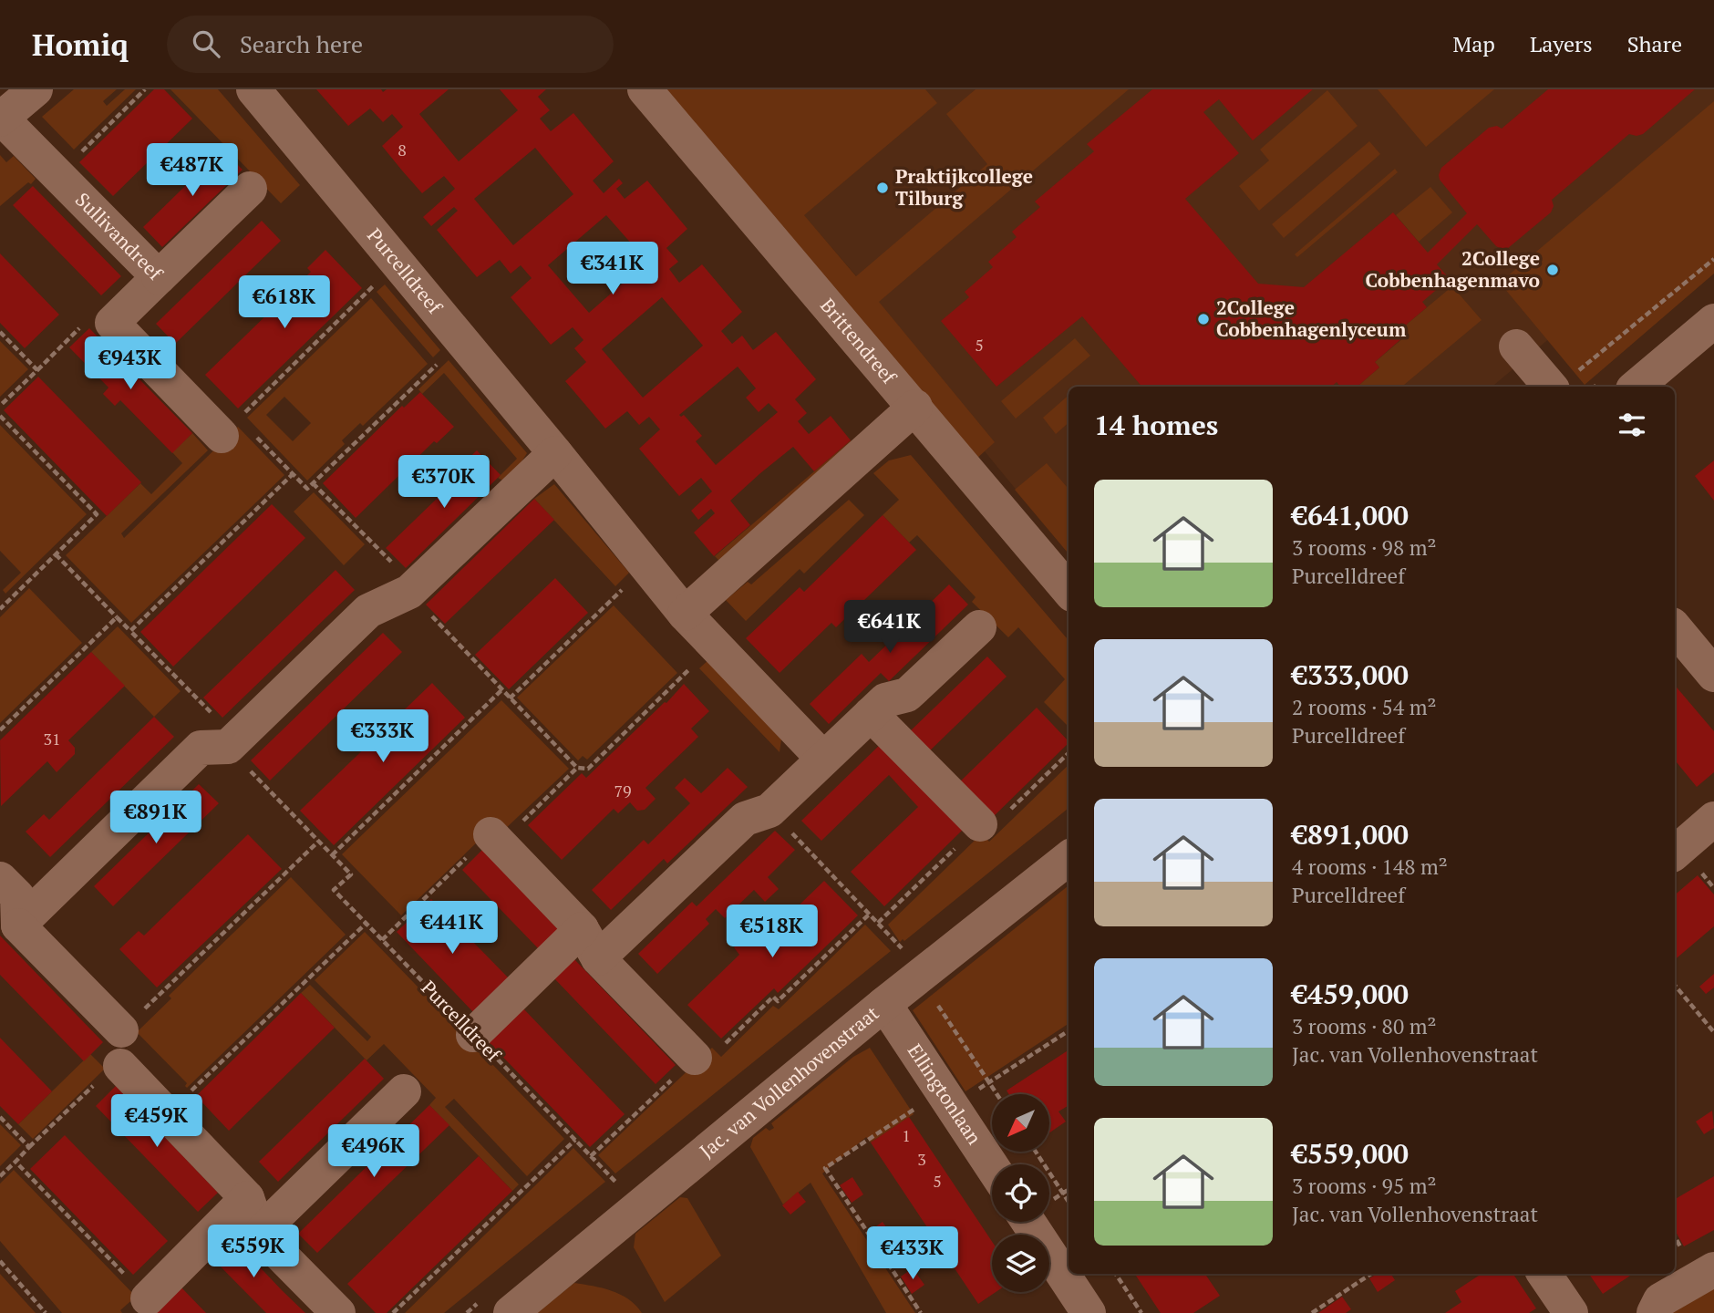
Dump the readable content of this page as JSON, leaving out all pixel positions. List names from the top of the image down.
{
  "streets": {
    "street": [
      "Sullivandreef",
      "Purcelldreef",
      "Brittendreef",
      "Jac. van Vollenhovenstraat",
      "Ellingtonlaan"
    ]
  },
  "crossings": [
    ["Jac. van Vollenhovenstraat", "Ellingtonlaan"]
  ],
  "places": ["Praktijkcollege Tilburg", "2College Cobbenhagenmavo", "2College Cobbenhagenlyceum"],
  "house_numbers": [
    "8",
    "5",
    "31",
    "79",
    "1",
    "3",
    "5"
  ],
  "north": "bottom left",
  "page": {
    "header": "Homiq",
    "search": "Search here",
    "nav": ["Map", "Layers", "Share"],
    "price": [
      "€487K",
      "€341K",
      "€618K",
      "€943K",
      "€370K",
      "€641K",
      "€333K",
      "€891K",
      "€441K",
      "€518K",
      "€459K",
      "€496K",
      "€559K",
      "€433K"
    ],
    "heading": "14 homes",
    "list": [
      {
        "name": "€641,000",
        "note": "3 rooms · 98 m² · Purcelldreef"
      },
      {
        "name": "€333,000",
        "note": "2 rooms · 54 m² · Purcelldreef"
      },
      {
        "name": "€891,000",
        "note": "4 rooms · 148 m² · Purcelldreef"
      },
      {
        "name": "€459,000",
        "note": "3 rooms · 80 m² · Jac. van Vollenhovenstraat"
      },
      {
        "name": "€559,000",
        "note": "3 rooms · 95 m² · Jac. van Vollenhovenstraat"
      }
    ]
  }
}
